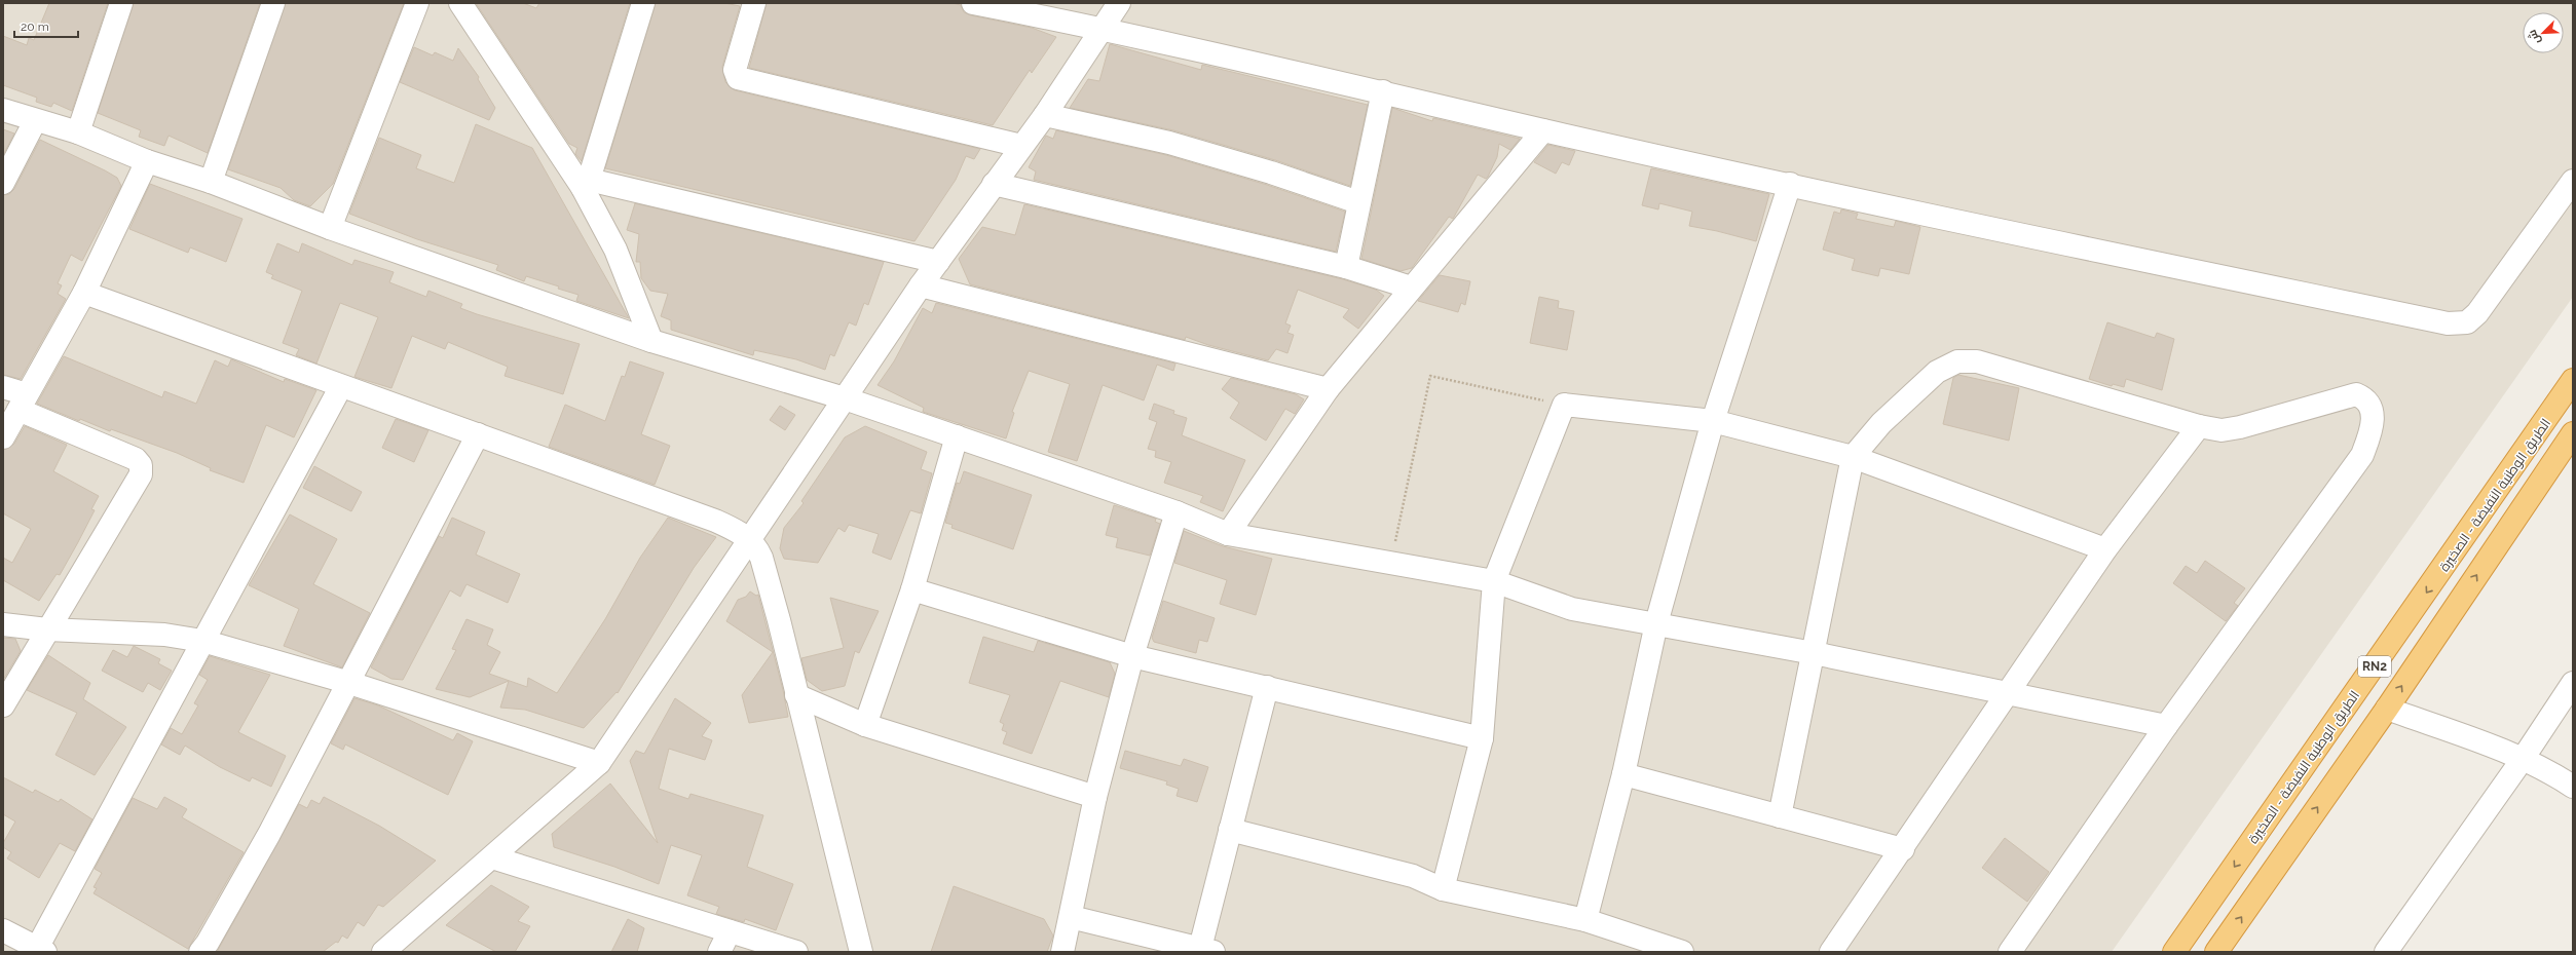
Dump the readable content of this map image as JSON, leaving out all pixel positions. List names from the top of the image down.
{
  "streets": {
    "highway": ["الطريق الوطنية النفيضة - الصخيرة", "RN2"]
  },
  "scale_bar": "20 m",
  "north": "bottom left"
}
